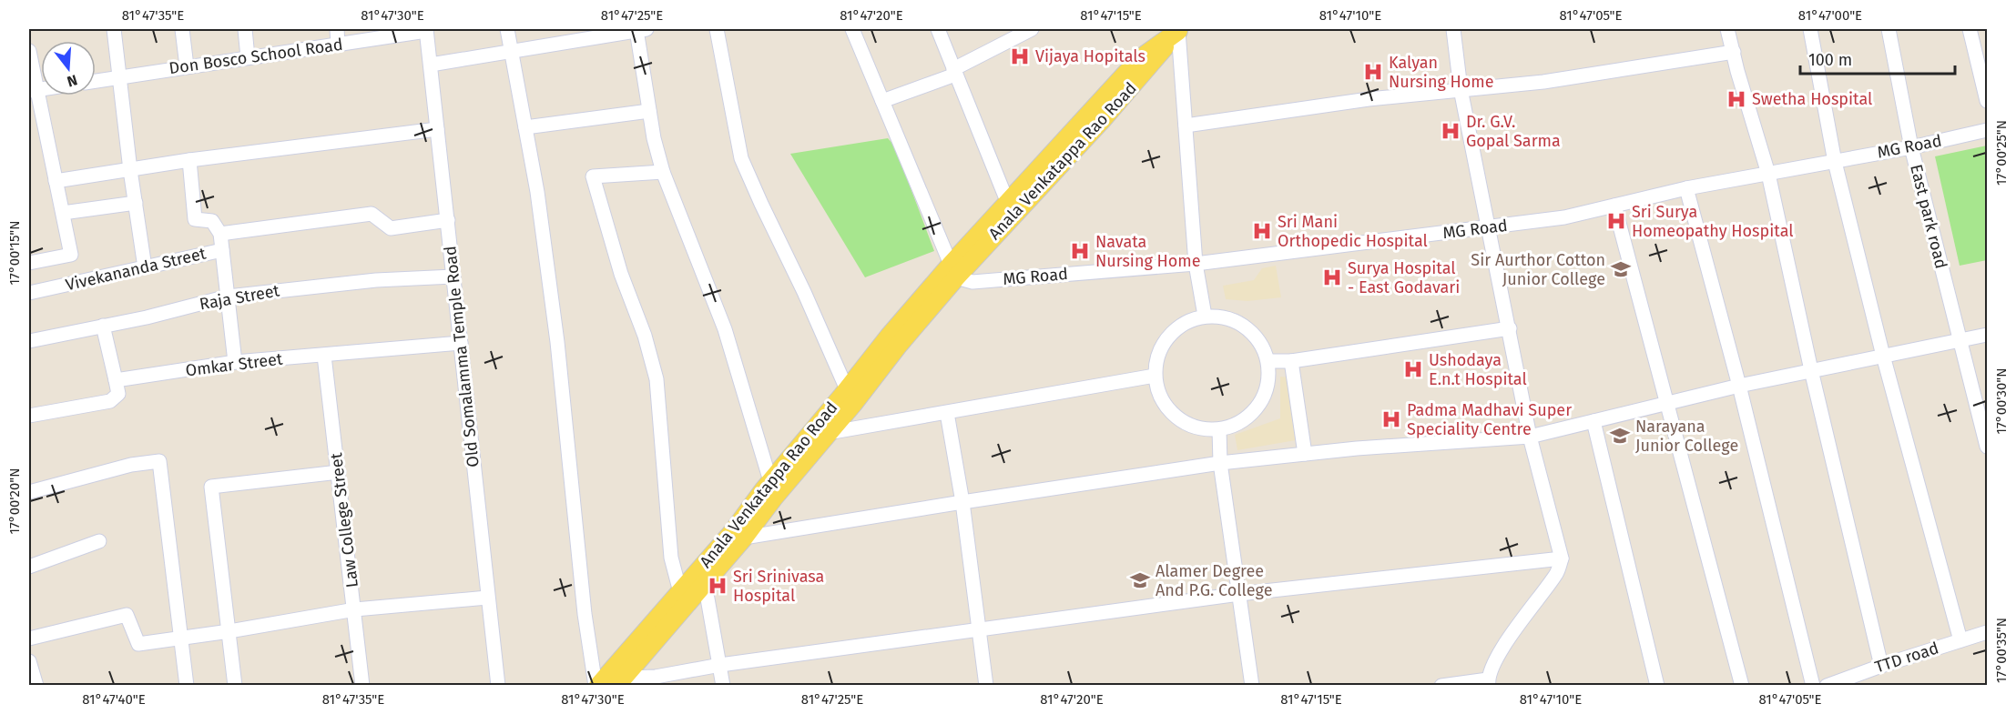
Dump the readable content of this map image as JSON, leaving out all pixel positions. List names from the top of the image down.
{
  "streets": {
    "main road": ["Anala Venkatappa Rao Road"],
    "street": [
      "Don Bosco School Road",
      "MG Road",
      "East park road",
      "Vivekananda Street",
      "Raja Street",
      "Old Somalamma Temple Road",
      "Omkar Street",
      "Law College Street",
      "TTD road"
    ]
  },
  "crossings": [
    ["Don Bosco School Road", "Old Somalamma Temple Road"],
    ["MG Road", "Anala Venkatappa Rao Road"],
    ["MG Road", "East park road"],
    ["Vivekananda Street", "Old Somalamma Temple Road"],
    ["Raja Street", "Old Somalamma Temple Road"],
    ["Old Somalamma Temple Road", "Omkar Street"],
    ["Omkar Street", "Law College Street"]
  ],
  "places": {
    "hospital": [
      "Vijaya Hopitals",
      "Kalyan Nursing Home",
      "Swetha Hospital",
      "Dr. G.V. Gopal Sarma",
      "Sri Surya Homeopathy Hospital",
      "Sri Mani Orthopedic Hospital",
      "Navata Nursing Home",
      "Surya Hospital - East Godavari",
      "Ushodaya E.n.t Hospital",
      "Padma Madhavi Super Speciality Centre",
      "Sri Srinivasa Hospital"
    ],
    "school or university": ["Sir Aurthor Cotton Junior College", "Narayana Junior College", "Alamer Degree And P.G. College"]
  },
  "scale_bar": "100 m",
  "north": "bottom",
  "coordinates": [
    "81°47'35\"E",
    "81°47'30\"E",
    "81°47'25\"E",
    "81°47'20\"E",
    "81°47'15\"E",
    "81°47'10\"E",
    "81°47'05\"E",
    "81°47'00\"E",
    "17°00'25\"N",
    "17°00'15\"N",
    "17°00'30\"N",
    "17°00'20\"N",
    "17°00'35\"N",
    "81°47'40\"E"
  ]
}
